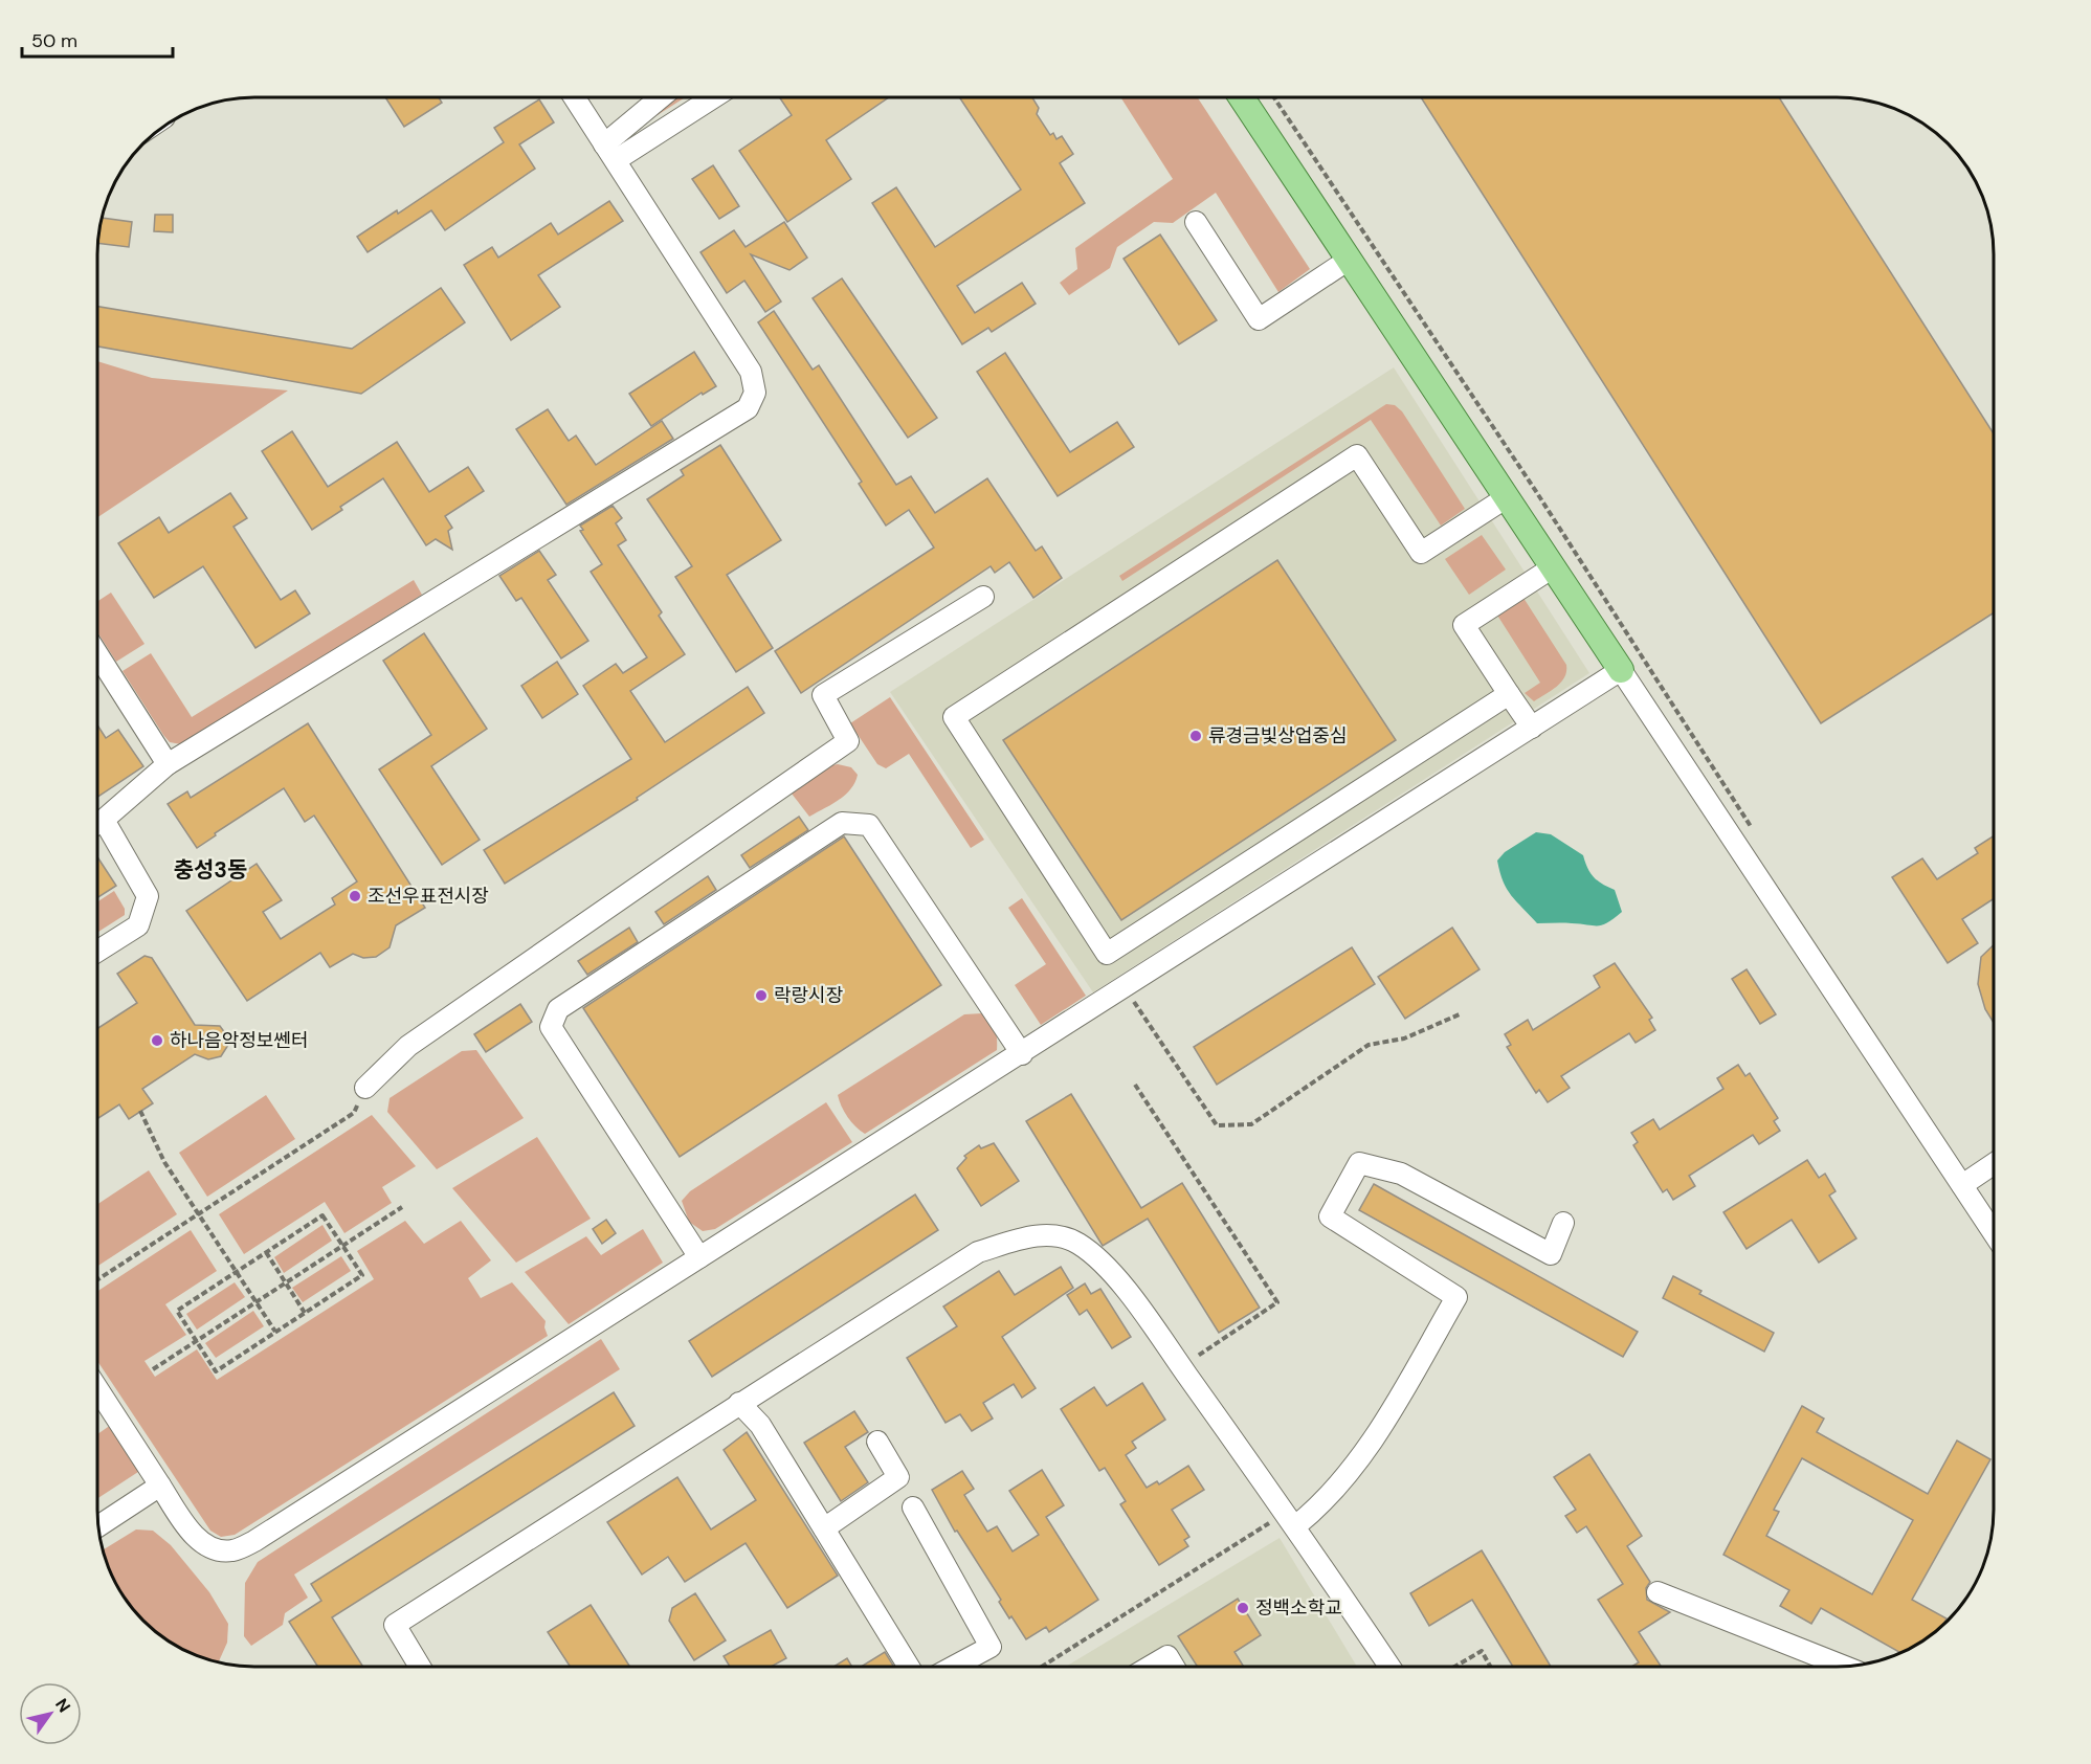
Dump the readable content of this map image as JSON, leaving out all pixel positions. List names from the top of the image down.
{
  "districts": ["충성3동"],
  "places": [
    "류경금빛상업중심",
    "조선우표전시장",
    "락랑시장",
    "하나음악정보쎈터",
    "정백소학교"
  ],
  "scale_bar": "50 m",
  "north": "top right"
}
